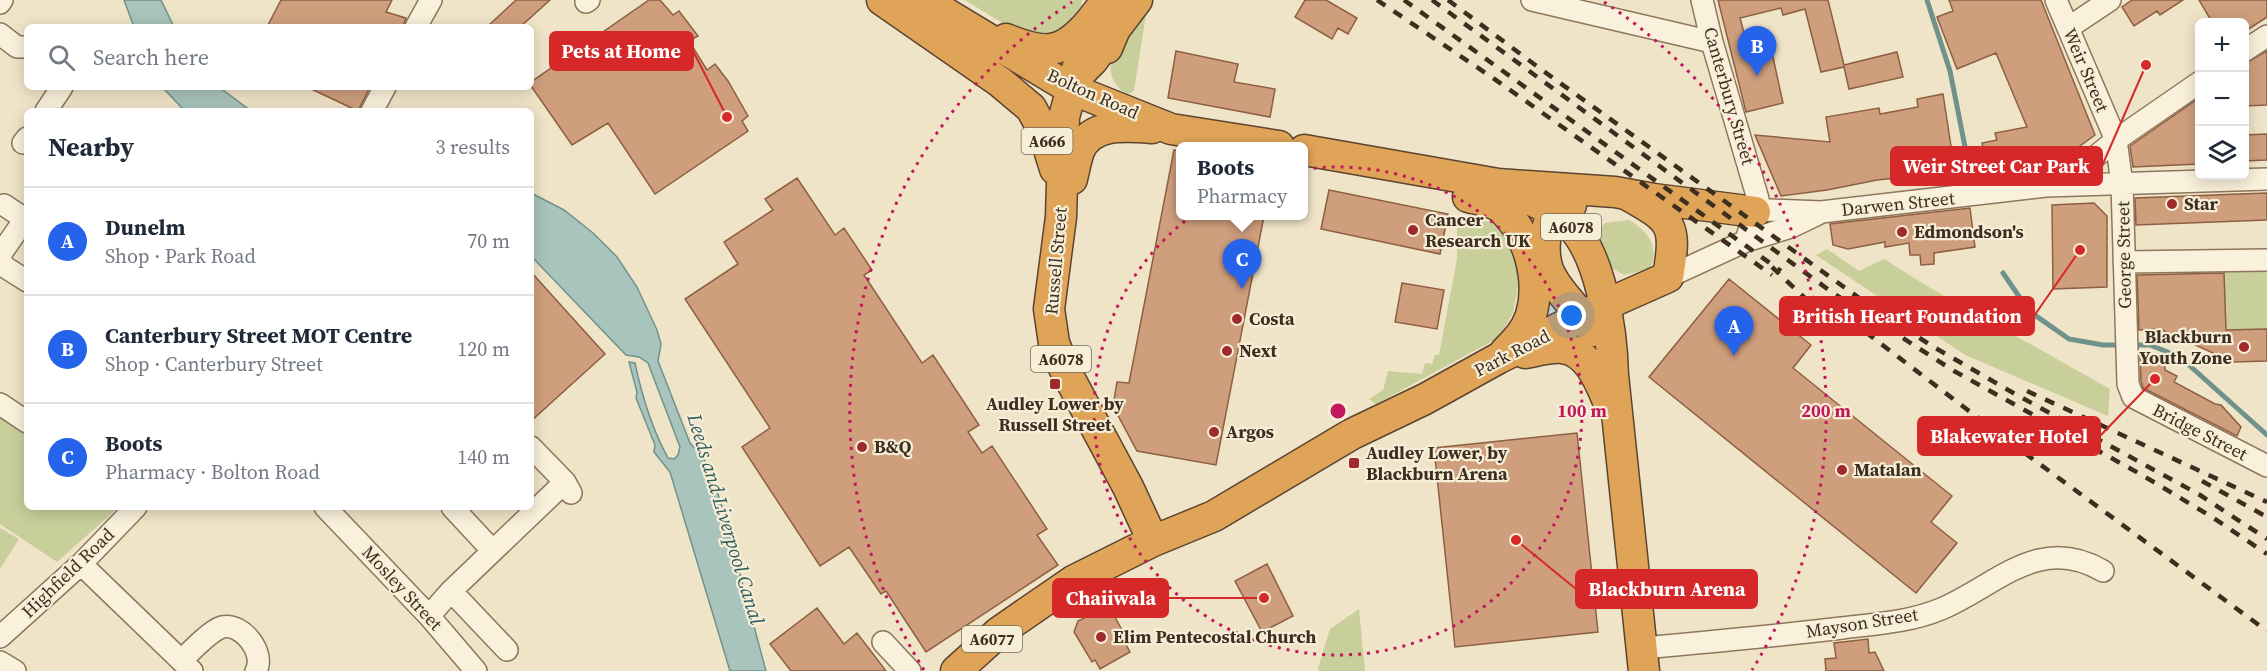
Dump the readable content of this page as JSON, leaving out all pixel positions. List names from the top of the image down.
{
  "streets": {
    "highway": [
      "Bolton Road",
      "A666",
      "A6078",
      "Russell Street",
      "Park Road",
      "A6077"
    ],
    "street": [
      "Weir Street",
      "Canterbury Street",
      "Darwen Street",
      "George Street",
      "Bridge Street",
      "Highfield Road",
      "Mosley Street",
      "Mayson Street"
    ]
  },
  "crossings": [
    ["Weir Street", "Darwen Street"],
    ["Weir Street", "George Street"],
    ["Bolton Road", "Russell Street"],
    ["Darwen Street", "George Street"],
    ["Darwen Street", "Park Road"],
    ["A6078", "Park Road"],
    ["George Street", "Bridge Street"],
    ["Russell Street", "Park Road"],
    ["Russell Street", "A6077"],
    ["Park Road", "A6077"]
  ],
  "water": ["Leeds and Liverpool Canal"],
  "places": {
    "other": [
      "Weir Street Car Park",
      "Pets at Home",
      "Star",
      "Cancer Research UK",
      "Edmondson's",
      "British Heart Foundation",
      "Costa",
      "Blackburn Youth Zone",
      "Next",
      "Blakewater Hotel",
      "Argos",
      "B&Q",
      "Matalan",
      "Blackburn Arena",
      "Chaiiwala",
      "Elim Pentecostal Church"
    ],
    "transit": ["Audley Lower by Russell Street", "Audley Lower, by Blackburn Arena"]
  },
  "page": {
    "map_buttons": ["+", "−"],
    "search": "Search here",
    "pins": ["B", "C", "A"],
    "heading": ["Nearby", "3 results"],
    "popup": ["Boots", "Pharmacy"],
    "list": [
      {
        "mark": "A",
        "name": "Dunelm",
        "note": "Shop · Park Road",
        "value": "70 m"
      },
      {
        "mark": "B",
        "name": "Canterbury Street MOT Centre",
        "note": "Shop · Canterbury Street",
        "value": "120 m"
      },
      {
        "mark": "C",
        "name": "Boots",
        "note": "Pharmacy · Bolton Road",
        "value": "140 m"
      }
    ]
  },
  "rings": ["100 m", "200 m"]
}
